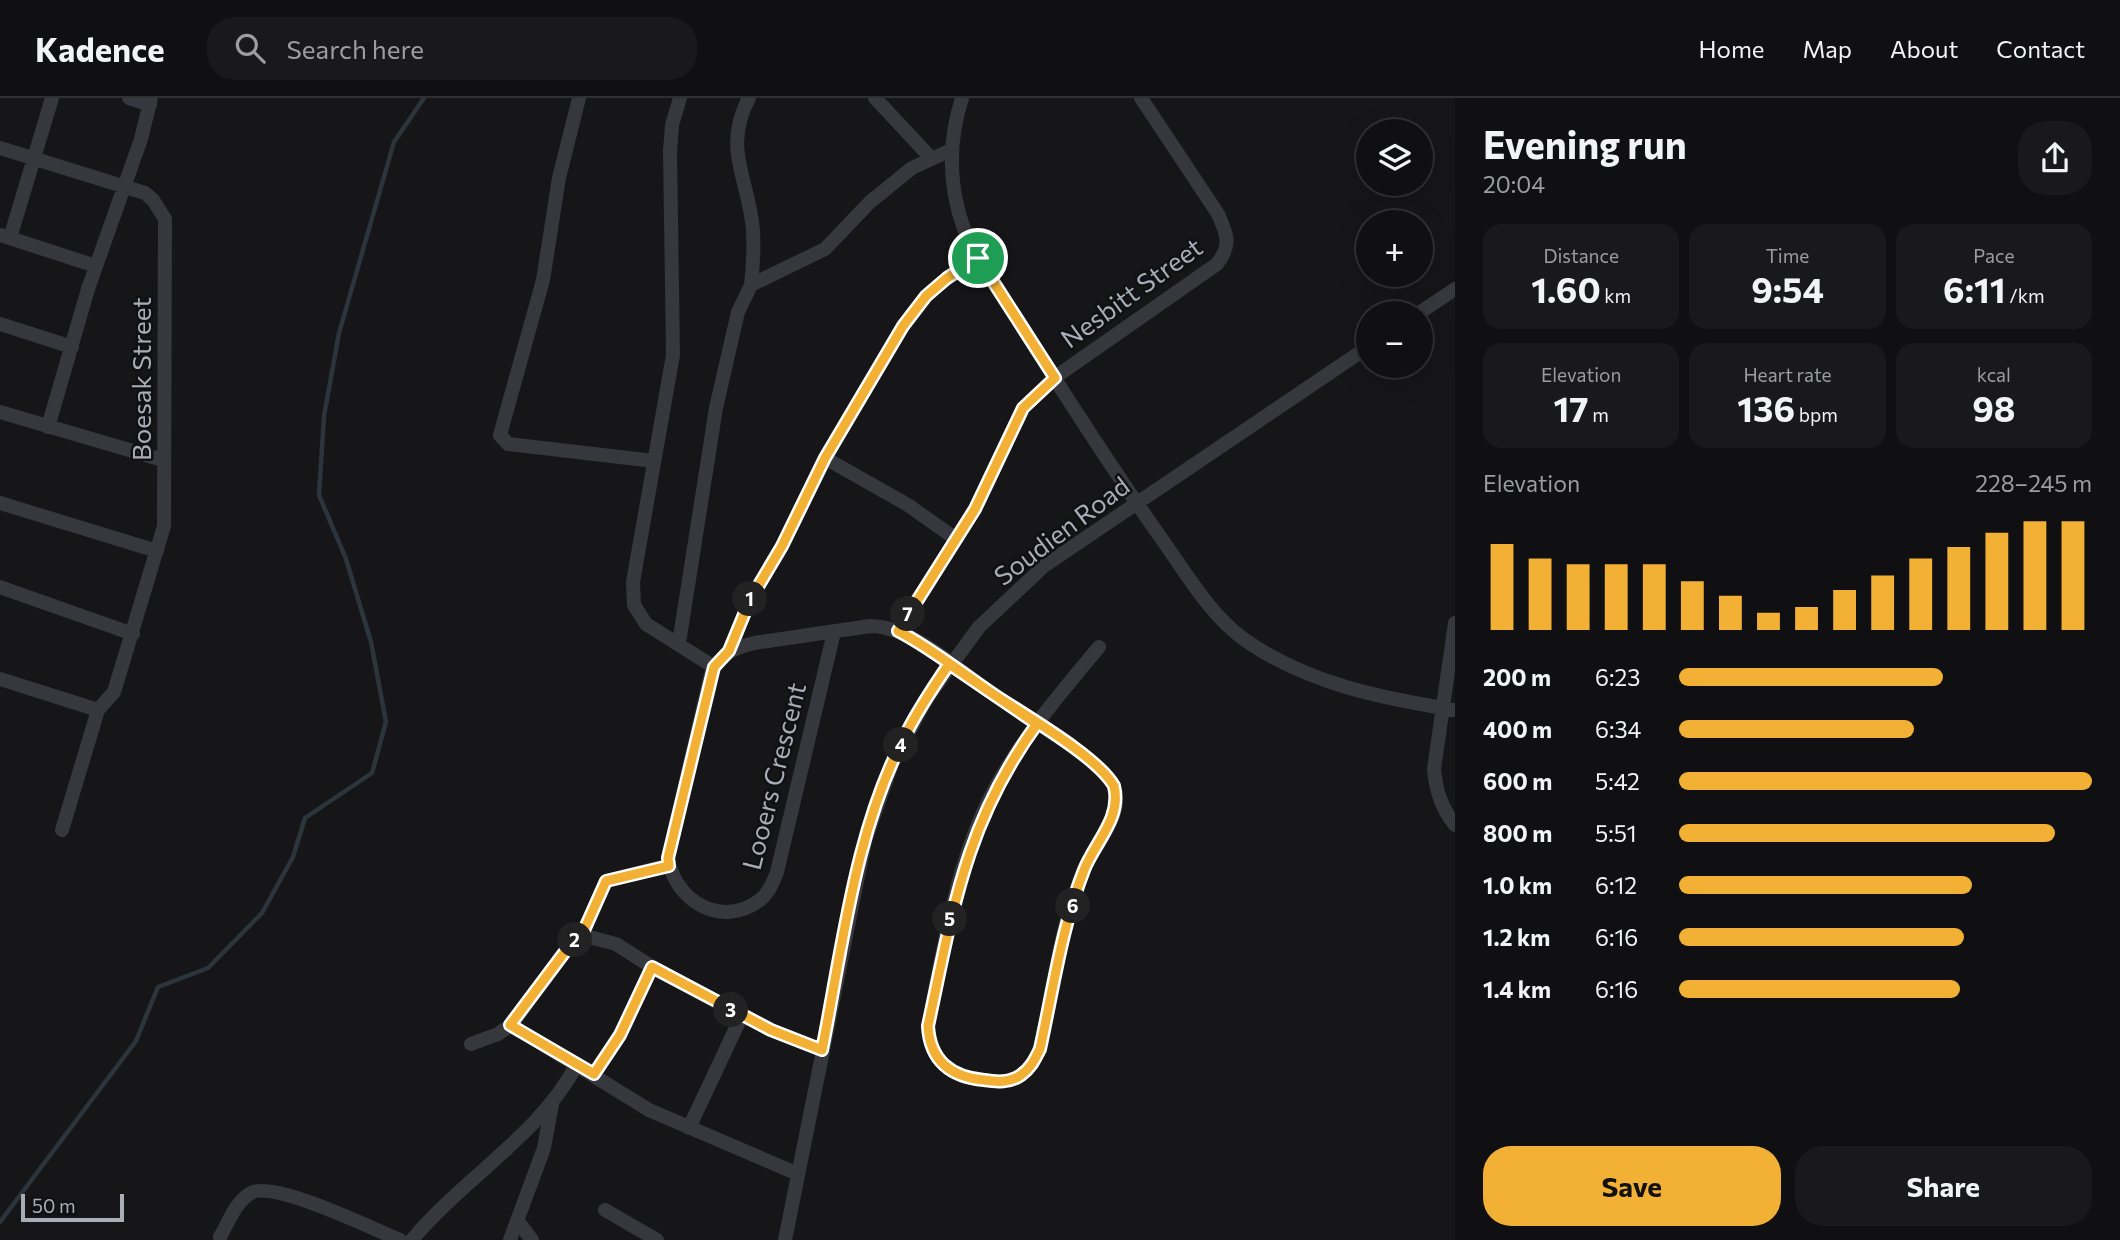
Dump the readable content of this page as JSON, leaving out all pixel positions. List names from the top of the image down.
{
  "streets": {
    "street": [
      "Nesbitt Street",
      "Boesak Street",
      "Soudien Road",
      "Looers Crescent"
    ]
  },
  "scale_bar": "50 m",
  "page": {
    "header": "Kadence",
    "search": "Search here",
    "nav": [
      "Home",
      "Map",
      "About",
      "Contact"
    ],
    "heading": ["Evening run", "20:04"],
    "map_buttons": ["+", "−"],
    "stats": [
      ["Distance", "1.60 km"],
      ["Time", "9:54"],
      ["Pace", "6:11 /km"],
      ["Elevation", "17 m"],
      ["Heart rate", "136 bpm"],
      ["kcal", "98"]
    ],
    "chart": ["Elevation", "228–245 m"],
    "pins": [
      "1",
      "7",
      "4",
      "6",
      "5",
      "2",
      "3"
    ],
    "list": [
      {
        "name": "200 m",
        "note": "6:23"
      },
      {
        "name": "400 m",
        "note": "6:34"
      },
      {
        "name": "600 m",
        "note": "5:42"
      },
      {
        "name": "800 m",
        "note": "5:51"
      },
      {
        "name": "1.0 km",
        "note": "6:12"
      },
      {
        "name": "1.2 km",
        "note": "6:16"
      },
      {
        "name": "1.4 km",
        "note": "6:16"
      }
    ],
    "buttons": ["Save", "Share"],
    "scale": "50 m"
  }
}
